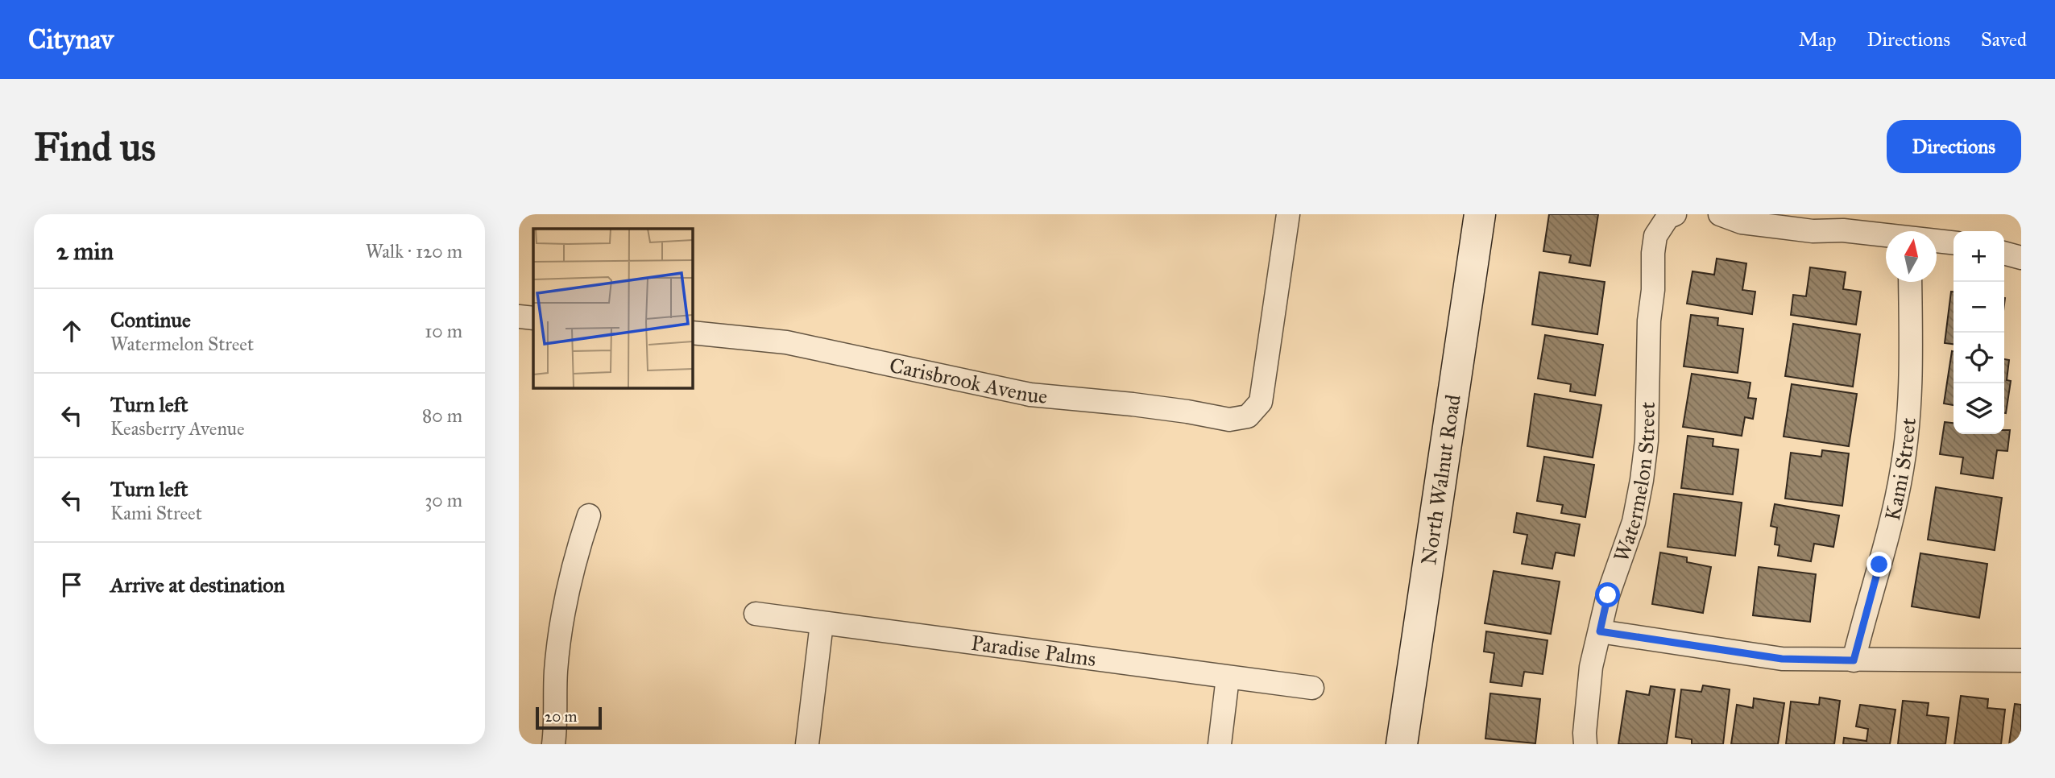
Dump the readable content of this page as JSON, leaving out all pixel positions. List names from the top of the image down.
{
  "streets": {
    "street": [
      "Carisbrook Avenue",
      "Kami Street",
      "North Walnut Road",
      "Watermelon Street",
      "Paradise Palms"
    ]
  },
  "scale_bar": "20 m",
  "north": "top",
  "page": {
    "header": "Citynav",
    "nav": ["Map", "Directions", "Saved"],
    "buttons": "Directions",
    "title": "Find us",
    "heading": ["2 min", "Walk · 120 m"],
    "map_buttons": ["+", "−"],
    "list": [
      ["Continue", "Watermelon Street", "10 m"],
      ["Turn left", "Keasberry Avenue", "80 m"],
      ["Turn left", "Kami Street", "30 m"],
      "Arrive at destination"
    ],
    "scale": "20 m"
  }
}
